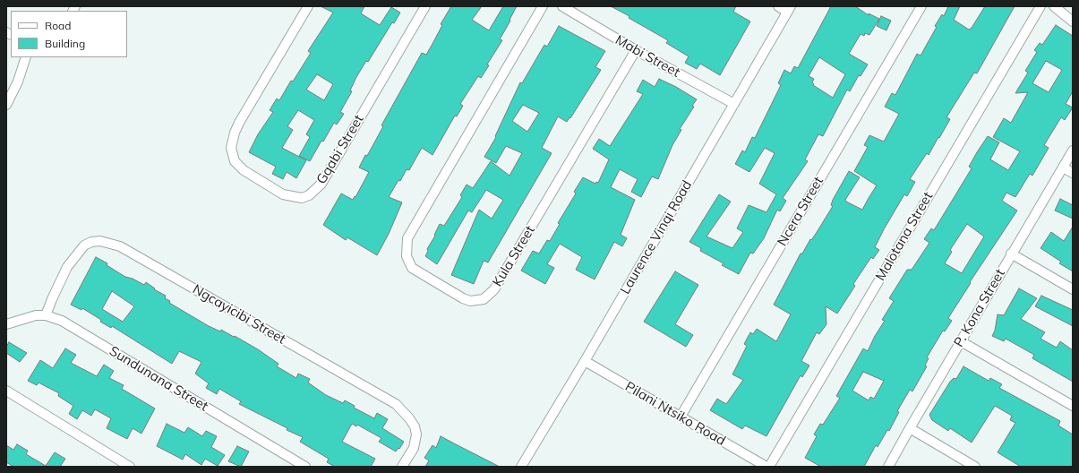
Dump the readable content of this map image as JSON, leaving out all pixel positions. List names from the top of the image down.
{
  "streets": {
    "street": [
      "Mabi Street",
      "Gqabi Street",
      "Ncera Street",
      "Malotana Street",
      "Laurence Vinqi Road",
      "Kula Street",
      "P. Kona Street",
      "Ngcayicibi Street",
      "Sundunana Street",
      "Pilani Ntsiko Road"
    ]
  },
  "crossings": [
    ["Mabi Street", "Laurence Vinqi Road"],
    ["Mabi Street", "Kula Street"],
    ["Ncera Street", "Pilani Ntsiko Road"],
    ["Laurence Vinqi Road", "Pilani Ntsiko Road"],
    ["Ngcayicibi Street", "Sundunana Street"]
  ],
  "legend": ["Road", "Building"]
}
